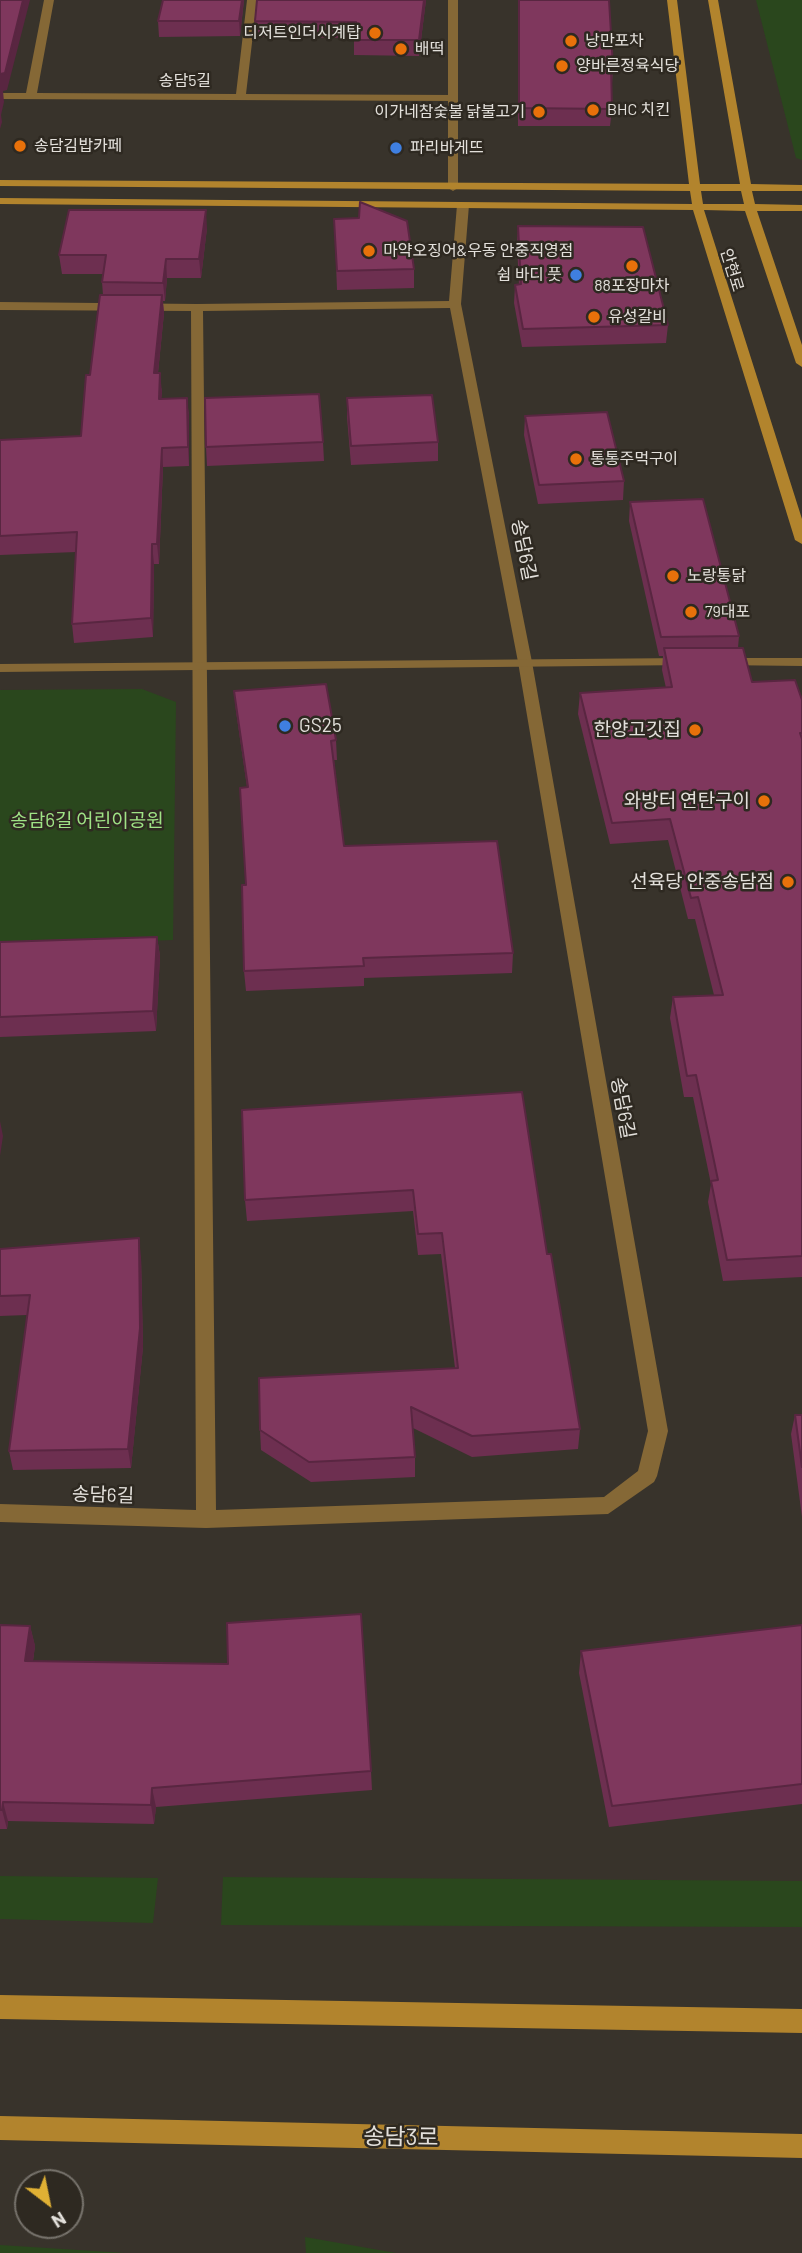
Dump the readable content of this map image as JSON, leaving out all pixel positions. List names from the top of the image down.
{
  "streets": {
    "main road": ["안현로", "송담3로"],
    "street": ["송담5길", "송담6길"]
  },
  "parks": ["송담6길 어린이공원"],
  "places": [
    "디저트인더시계탑",
    "낭만포차",
    "배떡",
    "양바른정육식당",
    "BHC 치킨",
    "이가네참숯불 닭불고기",
    "송담김밥카페",
    "파리바게뜨",
    "마약오징어&우동 안중직영점",
    "88포장마차",
    "쉼 바디 풋",
    "유성갈비",
    "통통주먹구이",
    "노랑통닭",
    "79대포",
    "GS25",
    "한양고깃집",
    "와방터 연탄구이",
    "선육당 안중송담점"
  ],
  "north": "bottom right"
}
